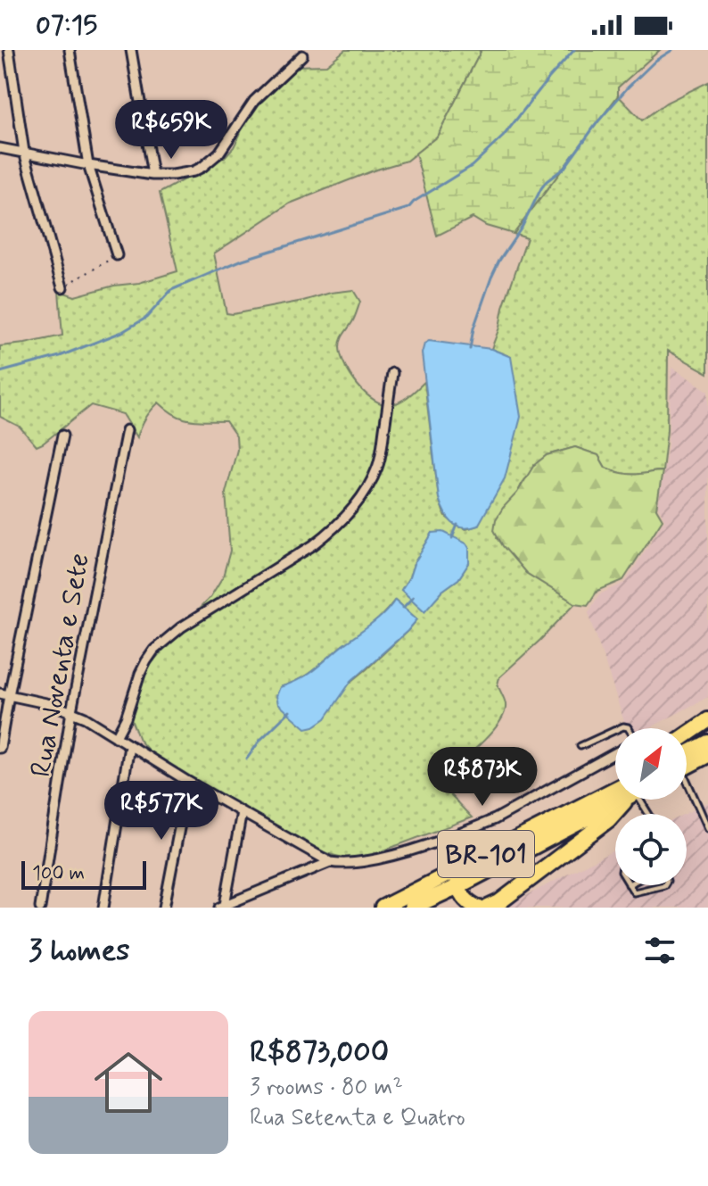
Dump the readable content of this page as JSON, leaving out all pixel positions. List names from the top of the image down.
{
  "streets": {
    "highway": ["BR-101"],
    "street": ["Rua Noventa e Sete"]
  },
  "scale_bar": "100 m",
  "north": "top right",
  "page": {
    "status": "07:15",
    "price": ["R$659K", "R$873K", "R$577K"],
    "scale": "100 m",
    "heading": "3 homes",
    "list": [
      {
        "name": "R$873,000",
        "note": "3 rooms · 80 m² · Rua Setenta e Quatro"
      }
    ]
  }
}
